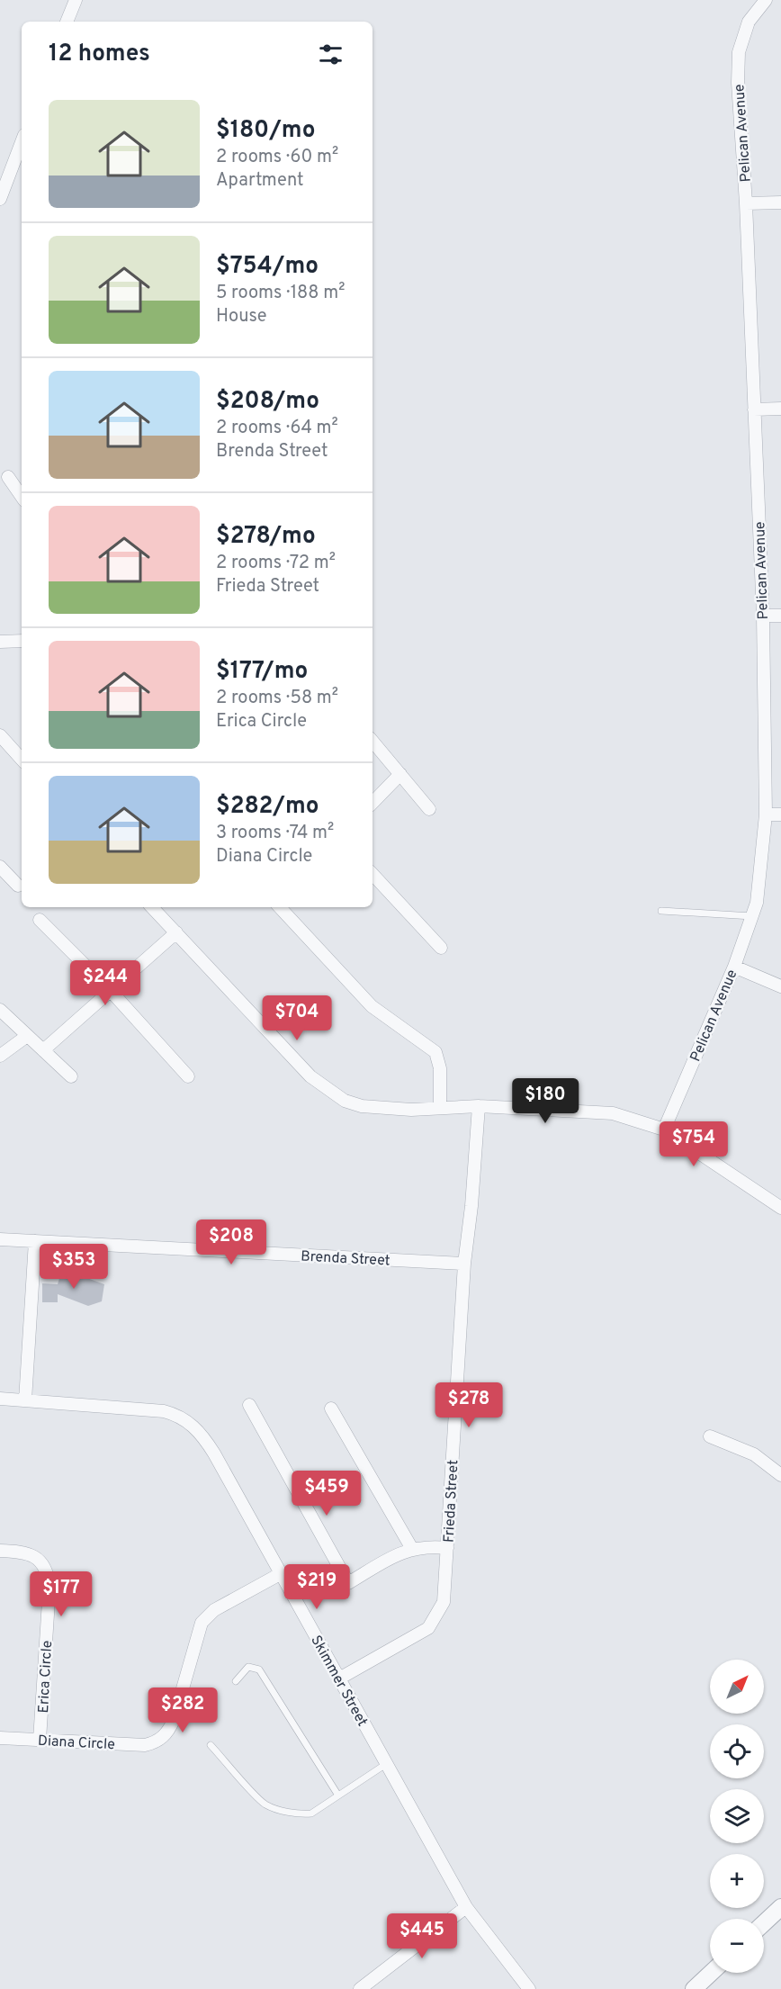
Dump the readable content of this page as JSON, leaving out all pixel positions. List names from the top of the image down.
{
  "streets": {
    "street": [
      "Pelican Avenue",
      "Brenda Street",
      "Frieda Street",
      "Erica Circle",
      "Skimmer Street",
      "Diana Circle"
    ]
  },
  "crossings": [
    ["Brenda Street", "Frieda Street"],
    ["Frieda Street", "Skimmer Street"],
    ["Erica Circle", "Diana Circle"],
    ["Skimmer Street", "Diana Circle"]
  ],
  "north": "top right",
  "page": {
    "heading": "12 homes",
    "list": [
      {
        "name": "$180/mo",
        "note": "2 rooms · 60 m² · Apartment"
      },
      {
        "name": "$754/mo",
        "note": "5 rooms · 188 m² · House"
      },
      {
        "name": "$208/mo",
        "note": "2 rooms · 64 m² · Brenda Street"
      },
      {
        "name": "$278/mo",
        "note": "2 rooms · 72 m² · Frieda Street"
      },
      {
        "name": "$177/mo",
        "note": "2 rooms · 58 m² · Erica Circle"
      },
      {
        "name": "$282/mo",
        "note": "3 rooms · 74 m² · Diana Circle"
      }
    ],
    "price": [
      "$244",
      "$704",
      "$180",
      "$754",
      "$208",
      "$353",
      "$278",
      "$459",
      "$219",
      "$177",
      "$282",
      "$445"
    ],
    "map_buttons": ["+", "−"]
  }
}
